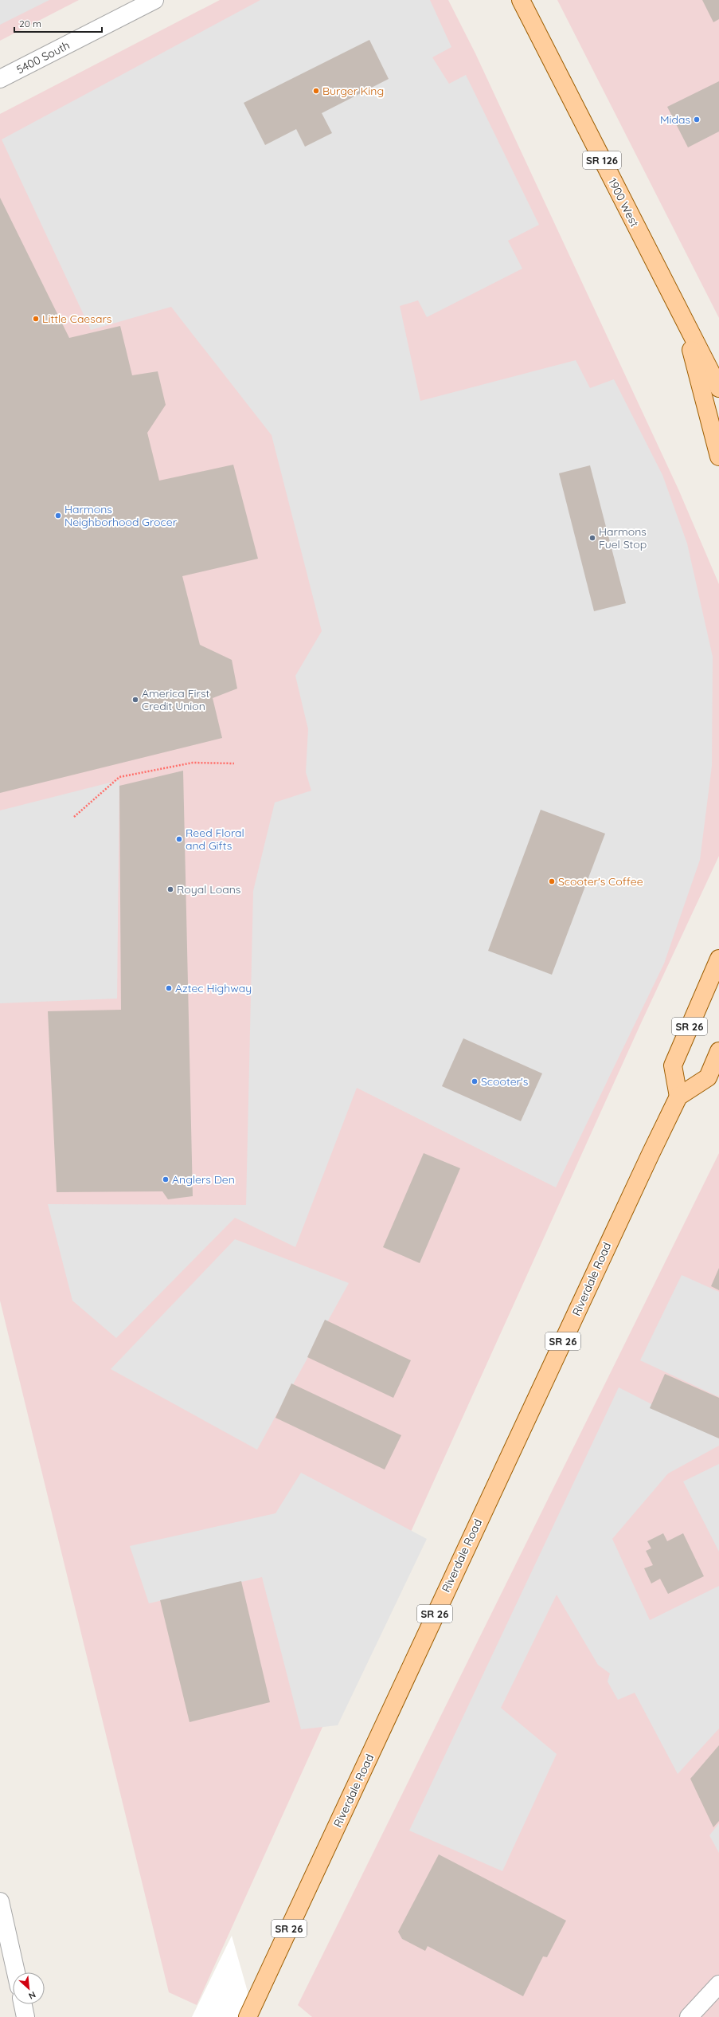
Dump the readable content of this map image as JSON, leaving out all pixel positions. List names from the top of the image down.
{
  "streets": {
    "main road": [
      "SR 126",
      "1900 West",
      "SR 26",
      "Riverdale Road"
    ],
    "street": ["5400 South"]
  },
  "crossings": [
    ["SR 26", "Riverdale Road"]
  ],
  "places": [
    "Burger King",
    "Midas",
    "Little Caesars",
    "Harmons Neighborhood Grocer",
    "Harmons Fuel Stop",
    "America First Credit Union",
    "Reed Floral and Gifts",
    "Scooter's Coffee",
    "Royal Loans",
    "Aztec Highway",
    "Scooter's",
    "Anglers Den"
  ],
  "scale_bar": "20 m",
  "north": "bottom right"
}
